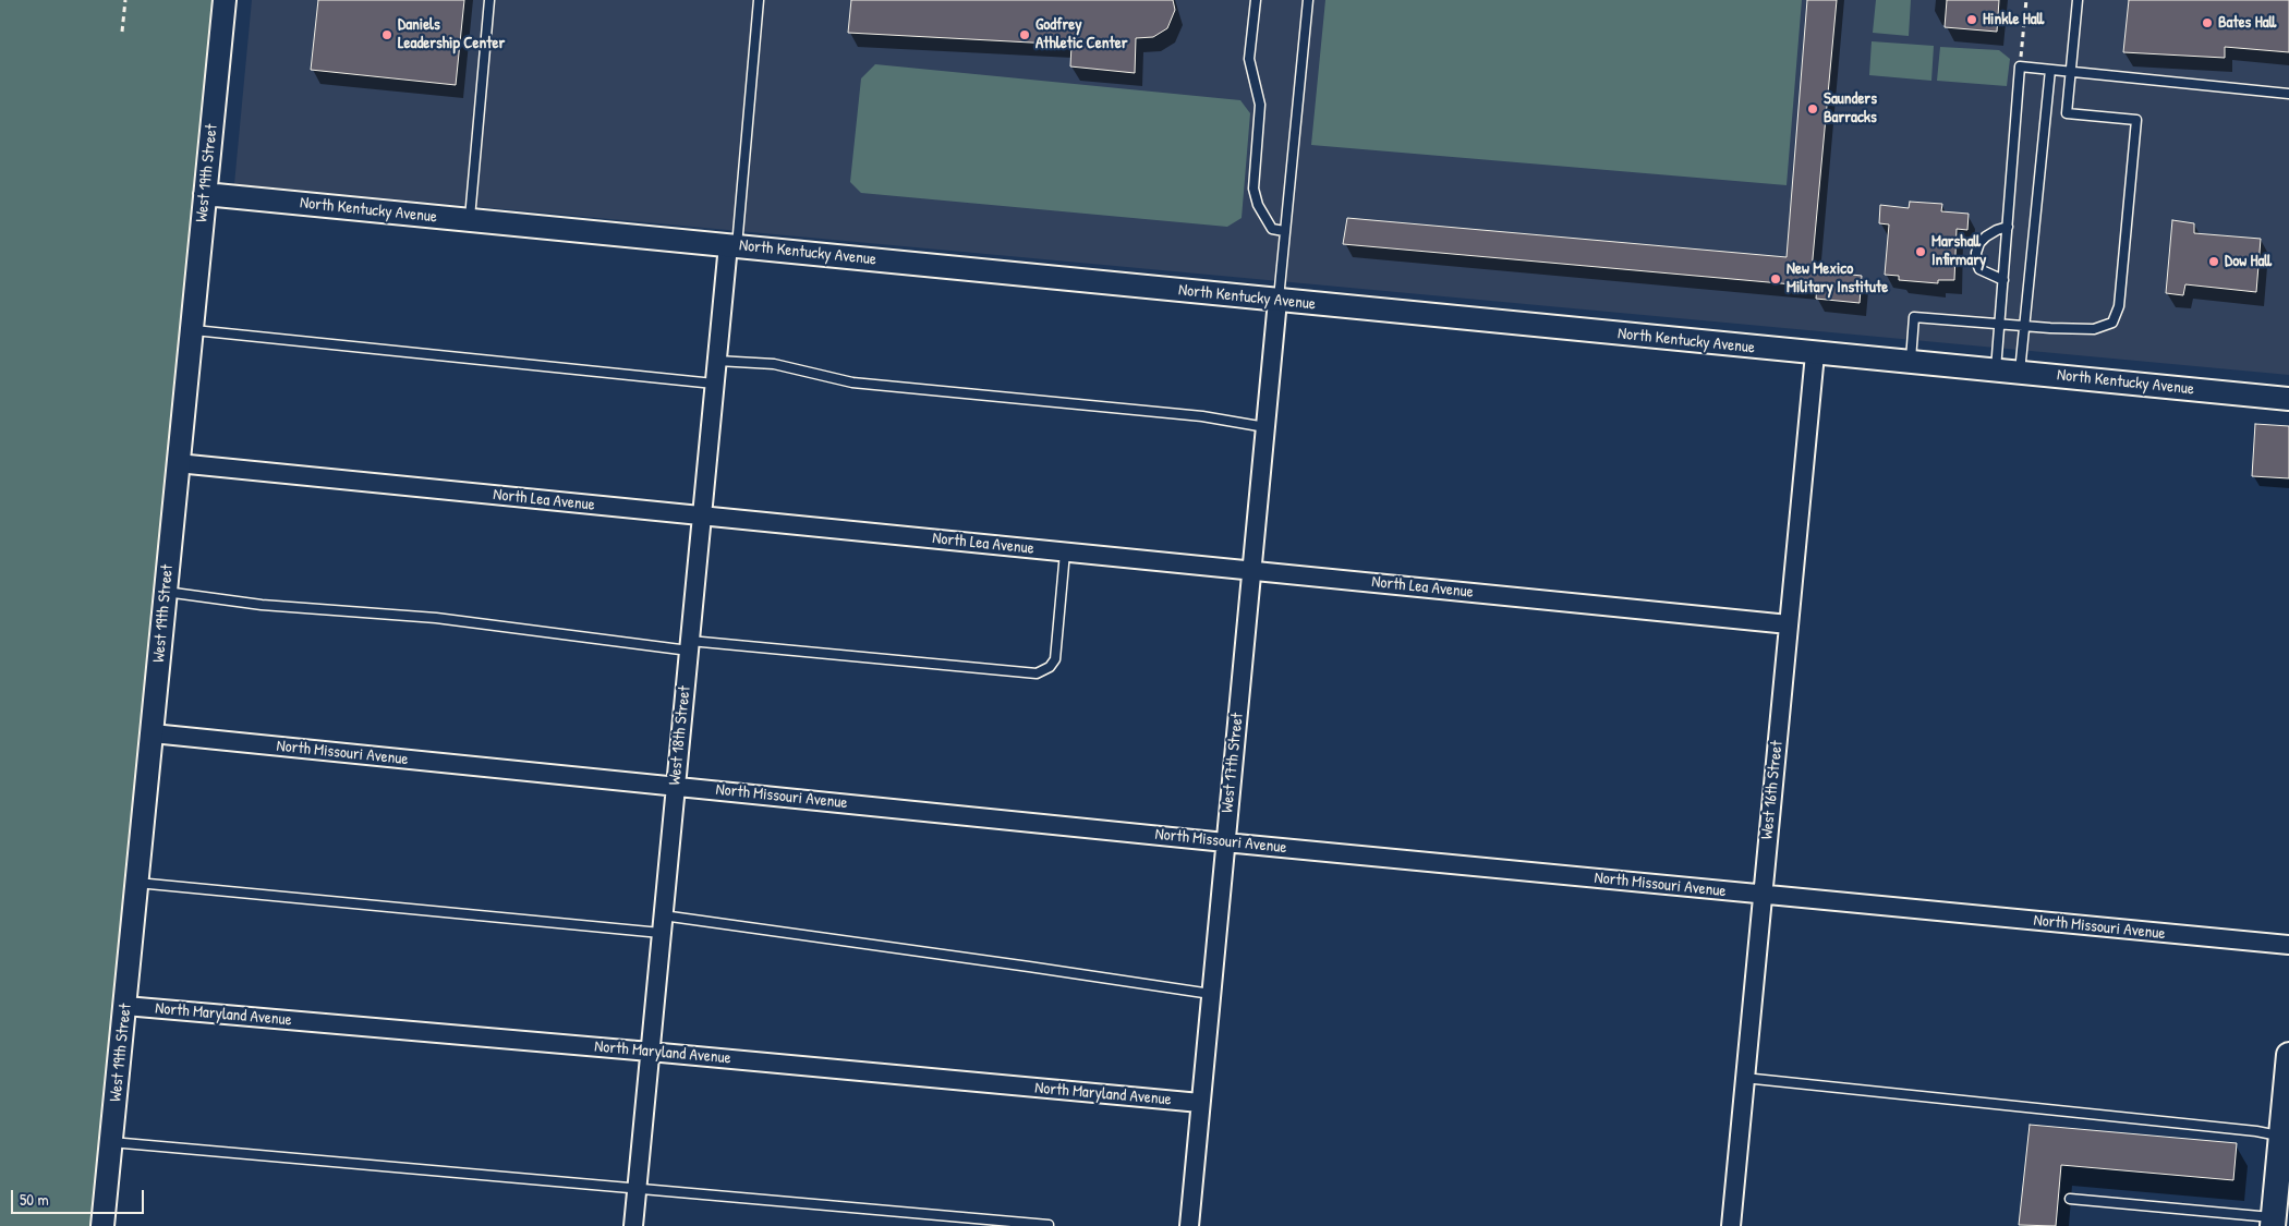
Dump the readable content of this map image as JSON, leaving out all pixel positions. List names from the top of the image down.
{
  "streets": {
    "street": [
      "West 19th Street",
      "North Kentucky Avenue",
      "North Lea Avenue",
      "West 18th Street",
      "North Missouri Avenue",
      "West 17th Street",
      "West 16th Street",
      "North Maryland Avenue"
    ]
  },
  "crossings": [
    ["West 19th Street", "North Kentucky Avenue"],
    ["West 19th Street", "North Lea Avenue"],
    ["West 19th Street", "North Missouri Avenue"],
    ["West 19th Street", "North Maryland Avenue"],
    ["North Kentucky Avenue", "West 18th Street"],
    ["North Kentucky Avenue", "West 17th Street"],
    ["North Kentucky Avenue", "West 16th Street"],
    ["North Lea Avenue", "West 18th Street"],
    ["North Lea Avenue", "West 17th Street"],
    ["North Lea Avenue", "West 16th Street"],
    ["West 18th Street", "North Missouri Avenue"],
    ["West 18th Street", "North Maryland Avenue"],
    ["North Missouri Avenue", "West 17th Street"],
    ["North Missouri Avenue", "West 16th Street"],
    ["West 17th Street", "North Maryland Avenue"]
  ],
  "places": [
    "Hinkle Hall",
    "Bates Hall",
    "Daniels Leadership Center",
    "Godfrey Athletic Center",
    "Saunders Barracks",
    "Marshall Infirmary",
    "Dow Hall",
    "New Mexico Military Institute"
  ],
  "scale_bar": "50 m"
}
